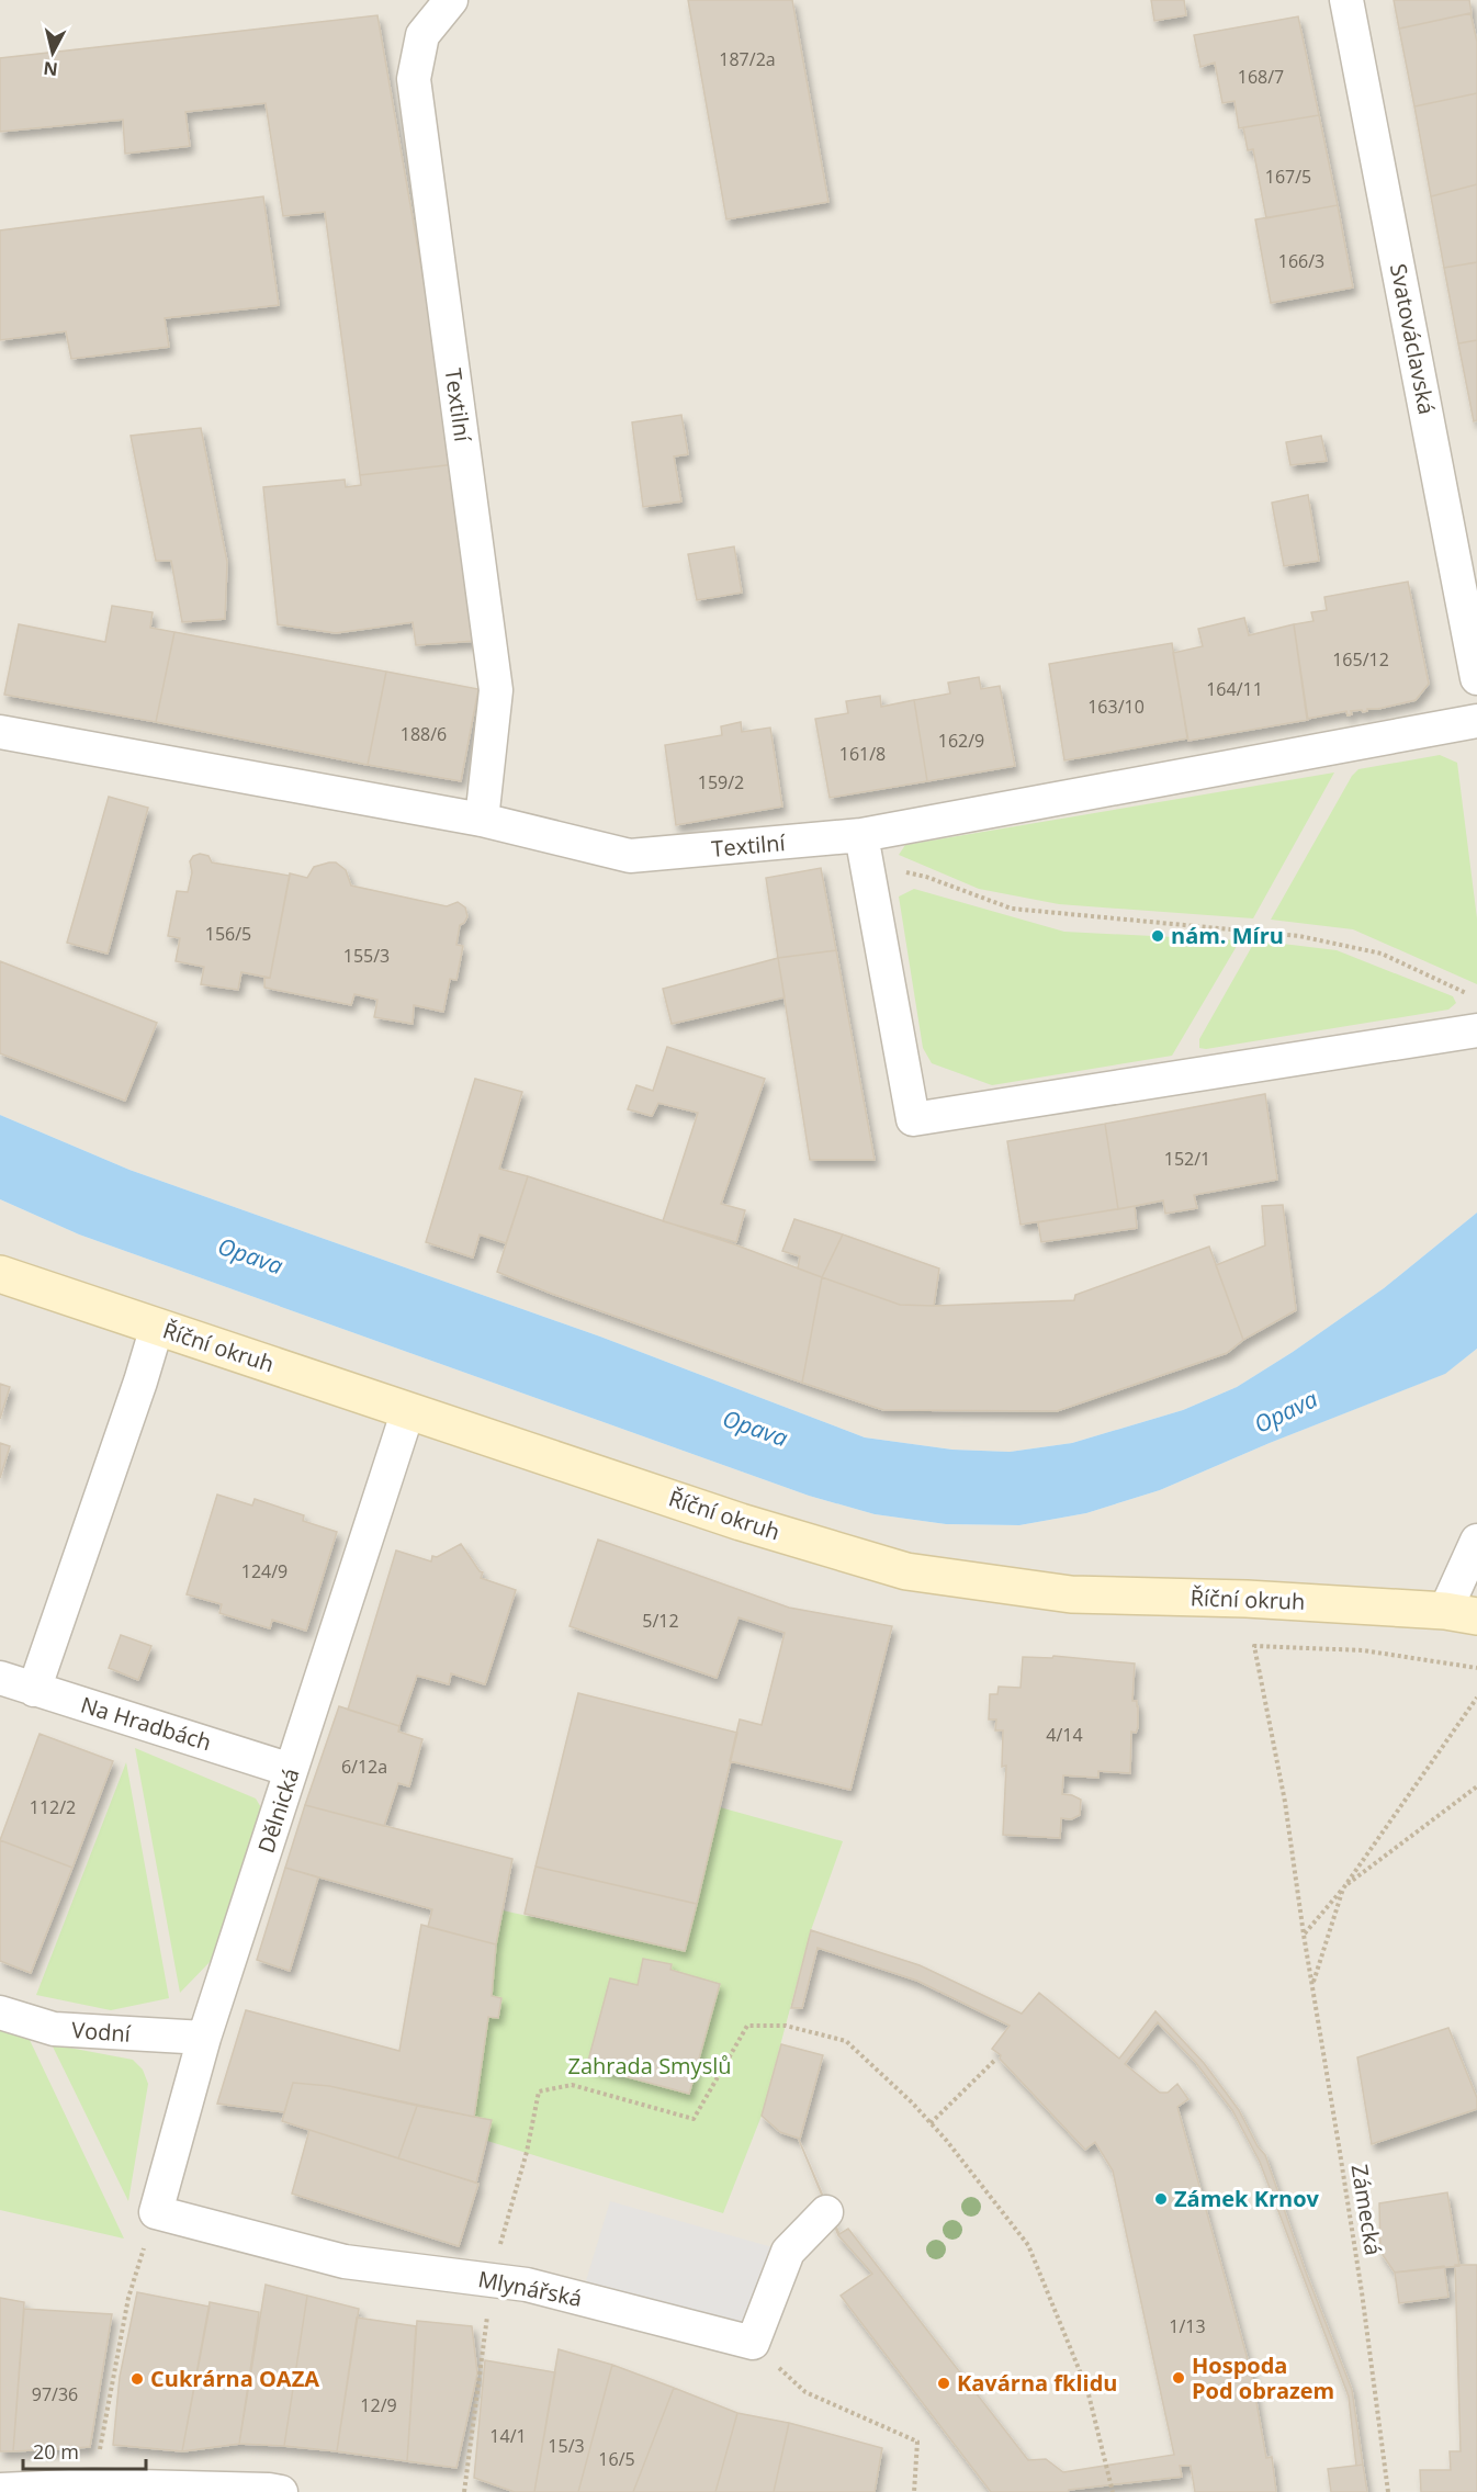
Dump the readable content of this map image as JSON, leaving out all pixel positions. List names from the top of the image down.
{
  "streets": {
    "main road": ["Říční okruh"],
    "street": [
      "Svatováclavská",
      "Textilní",
      "Na Hradbách",
      "Dělnická",
      "Vodní",
      "Mlynářská"
    ],
    "path": ["Zámecká"]
  },
  "crossings": [
    ["Říční okruh", "Dělnická"],
    ["Na Hradbách", "Dělnická"],
    ["Dělnická", "Vodní"],
    ["Dělnická", "Mlynářská"]
  ],
  "water": ["Opava"],
  "parks": ["Zahrada Smyslů"],
  "places": [
    "nám. Míru",
    "Zámek Krnov",
    "Hospoda Pod obrazem",
    "Cukrárna OAZA",
    "Kavárna fklidu"
  ],
  "house_numbers": [
    "187/2a",
    "168/7",
    "167/5",
    "166/3",
    "165/12",
    "164/11",
    "163/10",
    "188/6",
    "162/9",
    "161/8",
    "159/2",
    "156/5",
    "155/3",
    "152/1",
    "124/9",
    "5/12",
    "4/14",
    "6/12a",
    "112/2",
    "1/13",
    "97/36",
    "12/9",
    "14/1",
    "15/3",
    "16/5"
  ],
  "scale_bar": "20 m",
  "north": "bottom"
}
